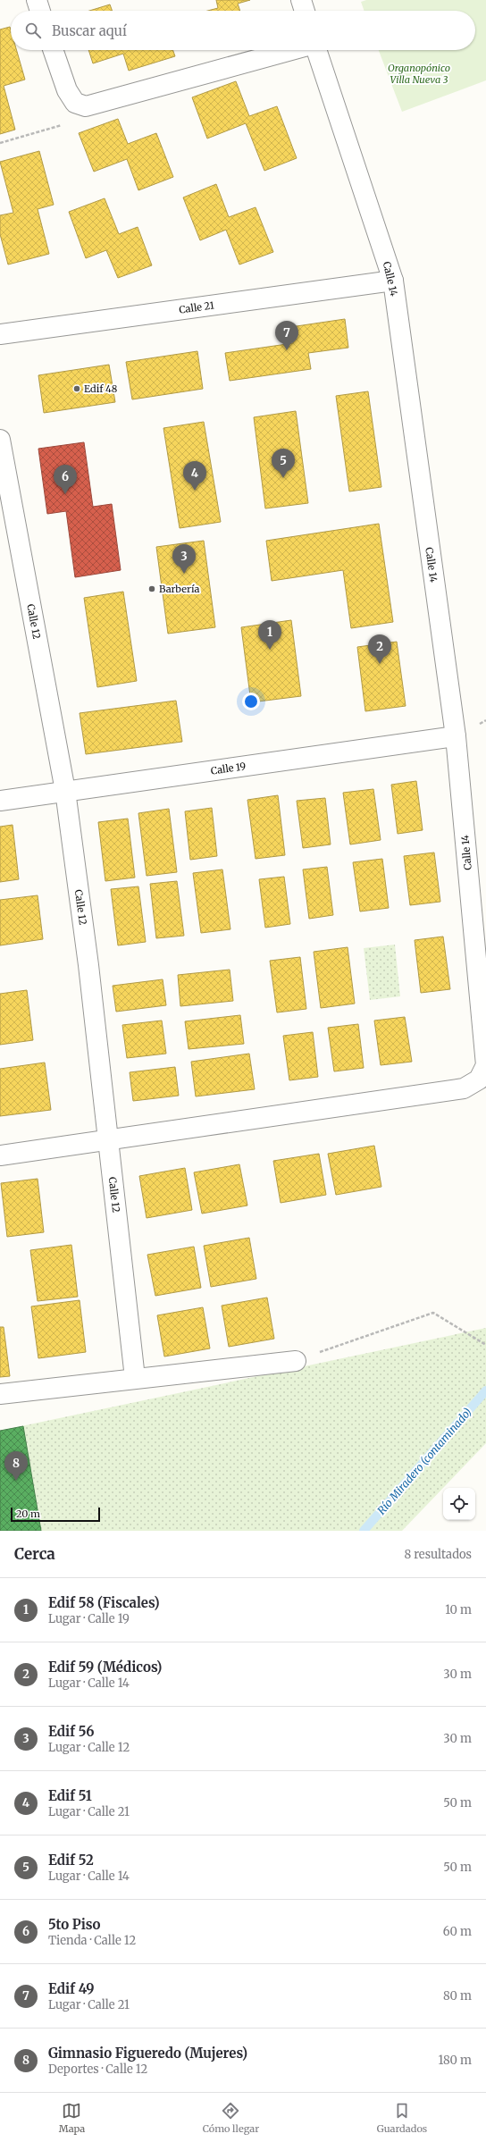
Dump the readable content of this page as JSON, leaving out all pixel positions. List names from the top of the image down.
{
  "streets": {
    "street": [
      "Calle 14",
      "Calle 21",
      "Calle 12",
      "Calle 19"
    ]
  },
  "crossings": [
    ["Calle 14", "Calle 21"],
    ["Calle 14", "Calle 12"],
    ["Calle 14", "Calle 19"],
    ["Calle 12", "Calle 19"]
  ],
  "water": ["Río Miradero (contaminado)"],
  "parks": ["Organopónico Villa Nueva 3"],
  "places": ["Edif 48", "Barbería"],
  "scale_bar": "20 m",
  "page": {
    "search": "Buscar aquí",
    "pins": [
      "7",
      "5",
      "4",
      "6",
      "3",
      "1",
      "2",
      "8"
    ],
    "scale": "20 m",
    "heading": ["Cerca", "8 resultados"],
    "list": [
      {
        "mark": "1",
        "name": "Edif 58 (Fiscales)",
        "note": "Lugar · Calle 19",
        "value": "10 m"
      },
      {
        "mark": "2",
        "name": "Edif 59 (Médicos)",
        "note": "Lugar · Calle 14",
        "value": "30 m"
      },
      {
        "mark": "3",
        "name": "Edif 56",
        "note": "Lugar · Calle 12",
        "value": "30 m"
      },
      {
        "mark": "4",
        "name": "Edif 51",
        "note": "Lugar · Calle 21",
        "value": "50 m"
      },
      {
        "mark": "5",
        "name": "Edif 52",
        "note": "Lugar · Calle 14",
        "value": "50 m"
      },
      {
        "mark": "6",
        "name": "5to Piso",
        "note": "Tienda · Calle 12",
        "value": "60 m"
      },
      {
        "mark": "7",
        "name": "Edif 49",
        "note": "Lugar · Calle 21",
        "value": "80 m"
      },
      {
        "mark": "8",
        "name": "Gimnasio Figueredo (Mujeres)",
        "note": "Deportes · Calle 12",
        "value": "180 m"
      }
    ],
    "nav": ["Mapa", "Cómo llegar", "Guardados"]
  }
}
